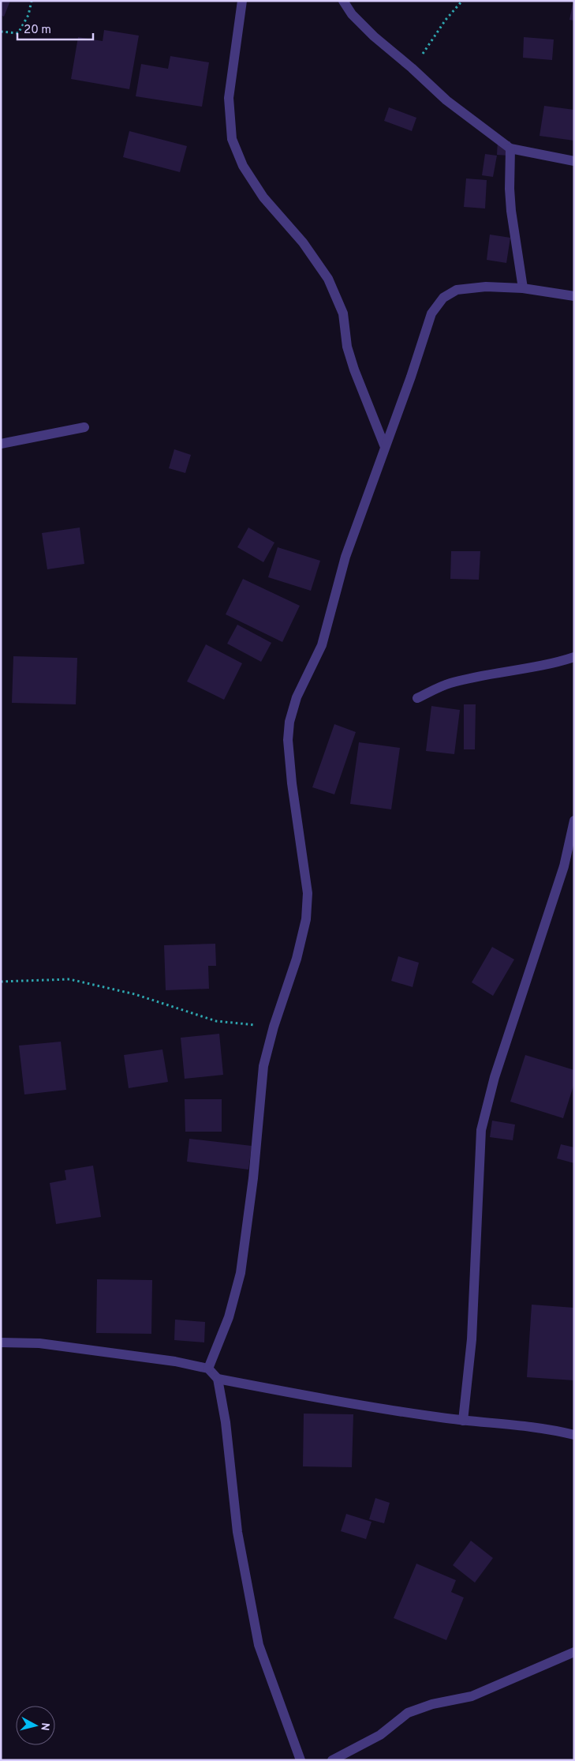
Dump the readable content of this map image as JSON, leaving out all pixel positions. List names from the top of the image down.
{
  "scale_bar": "20 m",
  "north": "right"
}
